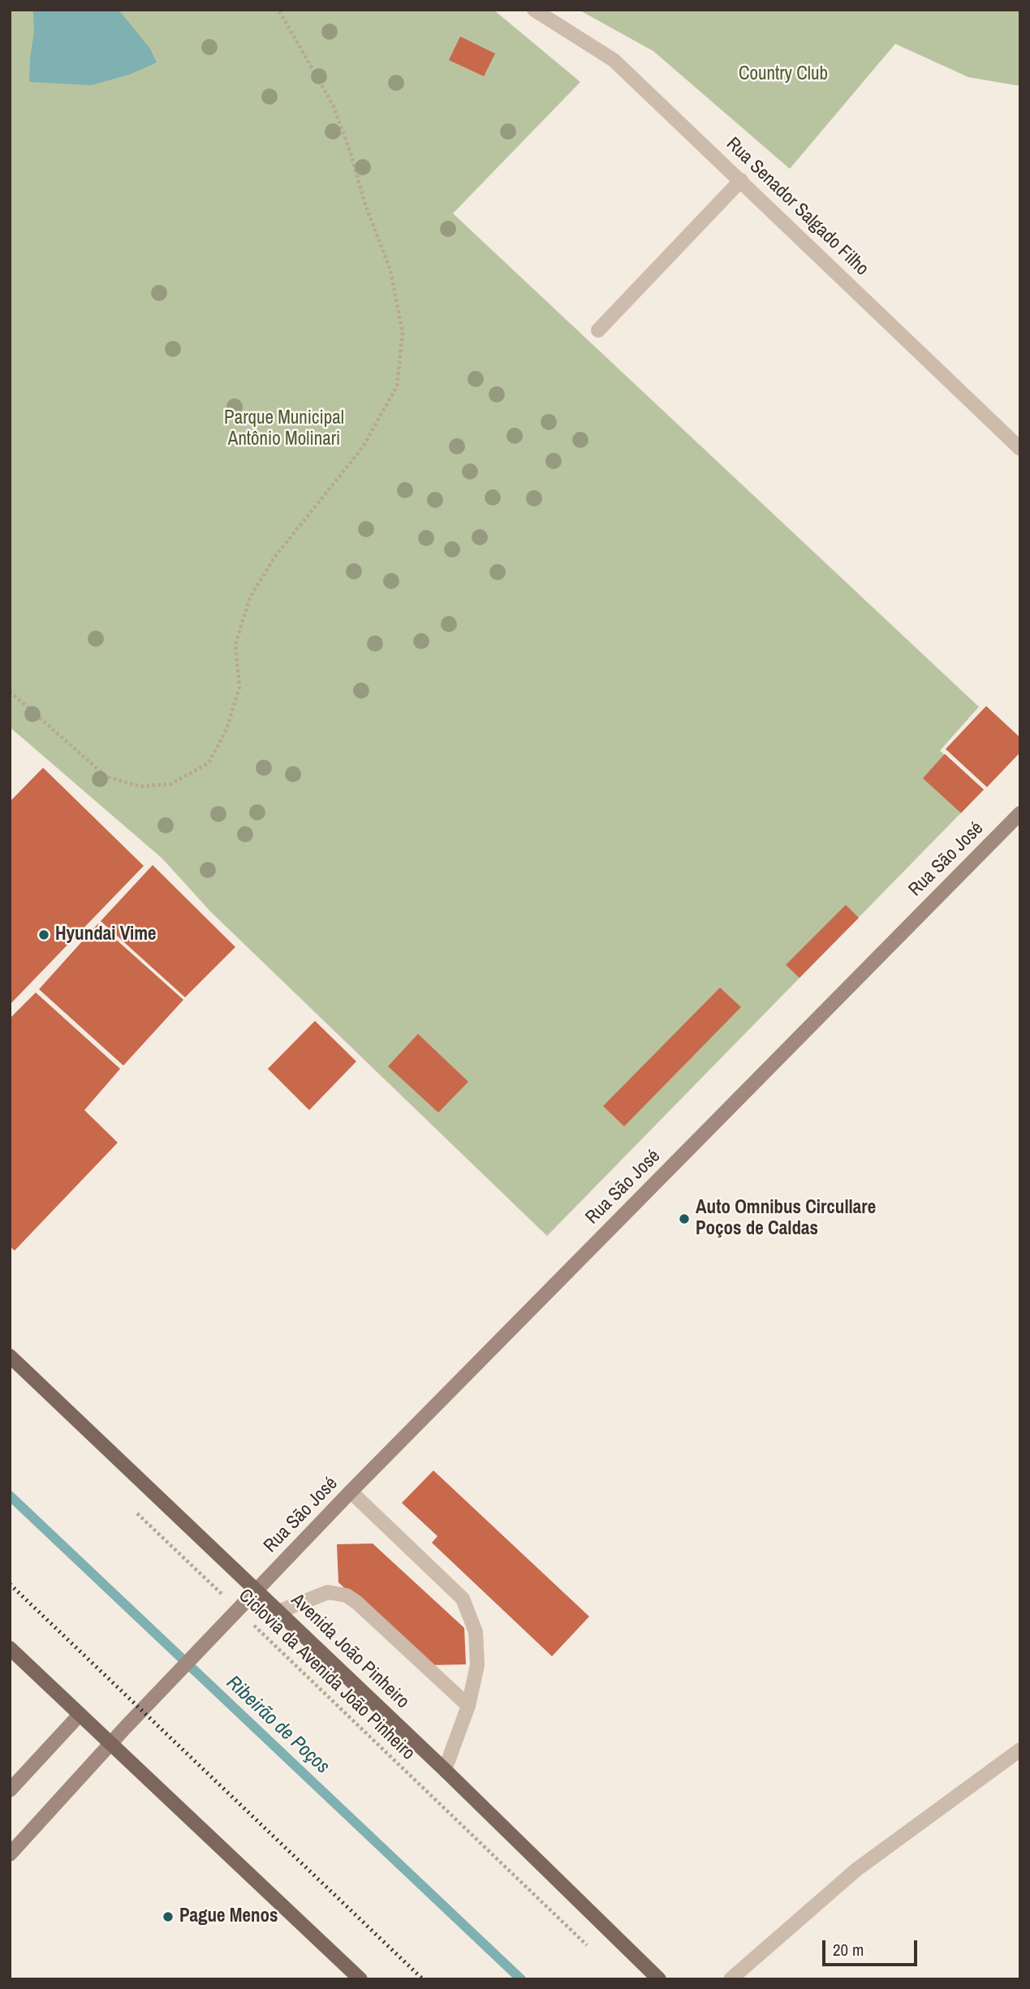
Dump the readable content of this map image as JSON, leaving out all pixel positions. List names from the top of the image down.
{
  "streets": {
    "main road": ["Avenida João Pinheiro"],
    "street": ["Rua Senador Salgado Filho", "Rua São José"],
    "path": ["Ciclovia da Avenida João Pinheiro"]
  },
  "crossings": [
    ["Rua São José", "Avenida João Pinheiro"],
    ["Rua São José", "Ciclovia da Avenida João Pinheiro"]
  ],
  "water": ["Ribeirão de Poços"],
  "parks": ["Country Club", "Parque Municipal Antônio Molinari"],
  "places": ["Hyundai Vime", "Auto Omnibus Circullare Poços de Caldas", "Pague Menos"],
  "scale_bar": "20 m"
}
